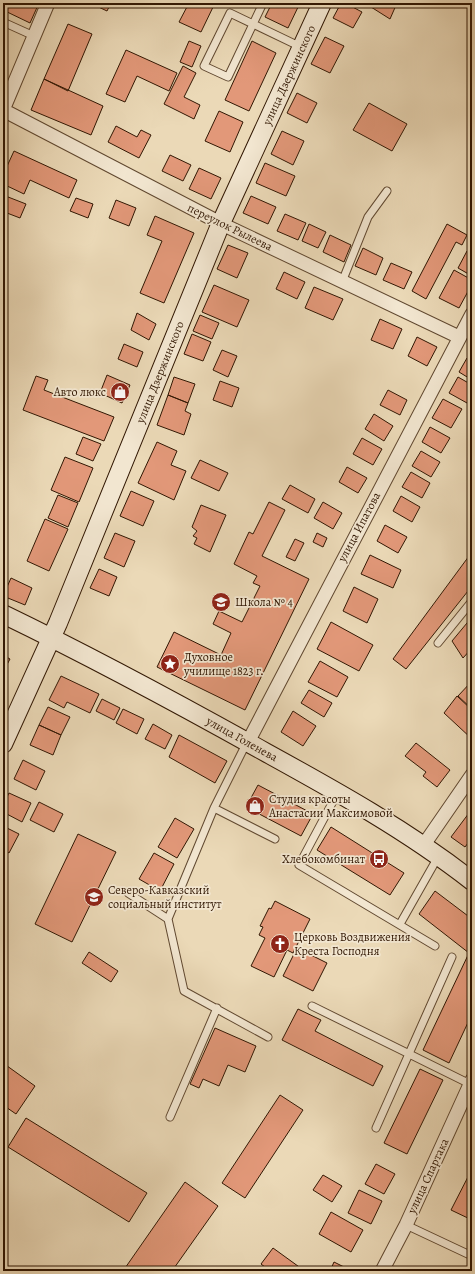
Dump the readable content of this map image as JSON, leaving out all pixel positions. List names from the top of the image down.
{
  "streets": {
    "street": [
      "улица Дзержинского",
      "переулок Рылеева",
      "улица Ипатова",
      "улица Голенева",
      "улица Спартака"
    ]
  },
  "crossings": [
    ["улица Дзержинского", "переулок Рылеева"],
    ["улица Дзержинского", "улица Голенева"],
    ["переулок Рылеева", "улица Ипатова"],
    ["улица Ипатова", "улица Голенева"]
  ],
  "places": {
    "shop": ["Авто люкс", "Студия красоты Анастасии Максимовой"],
    "school or university": ["Школа № 4", "Северо-Кавказский социальный институт"],
    "place": ["Духовное училище 1823 г."],
    "bus stop": ["Хлебокомбинат"],
    "church": ["Церковь Воздвижения Креста Господня"]
  }
}
